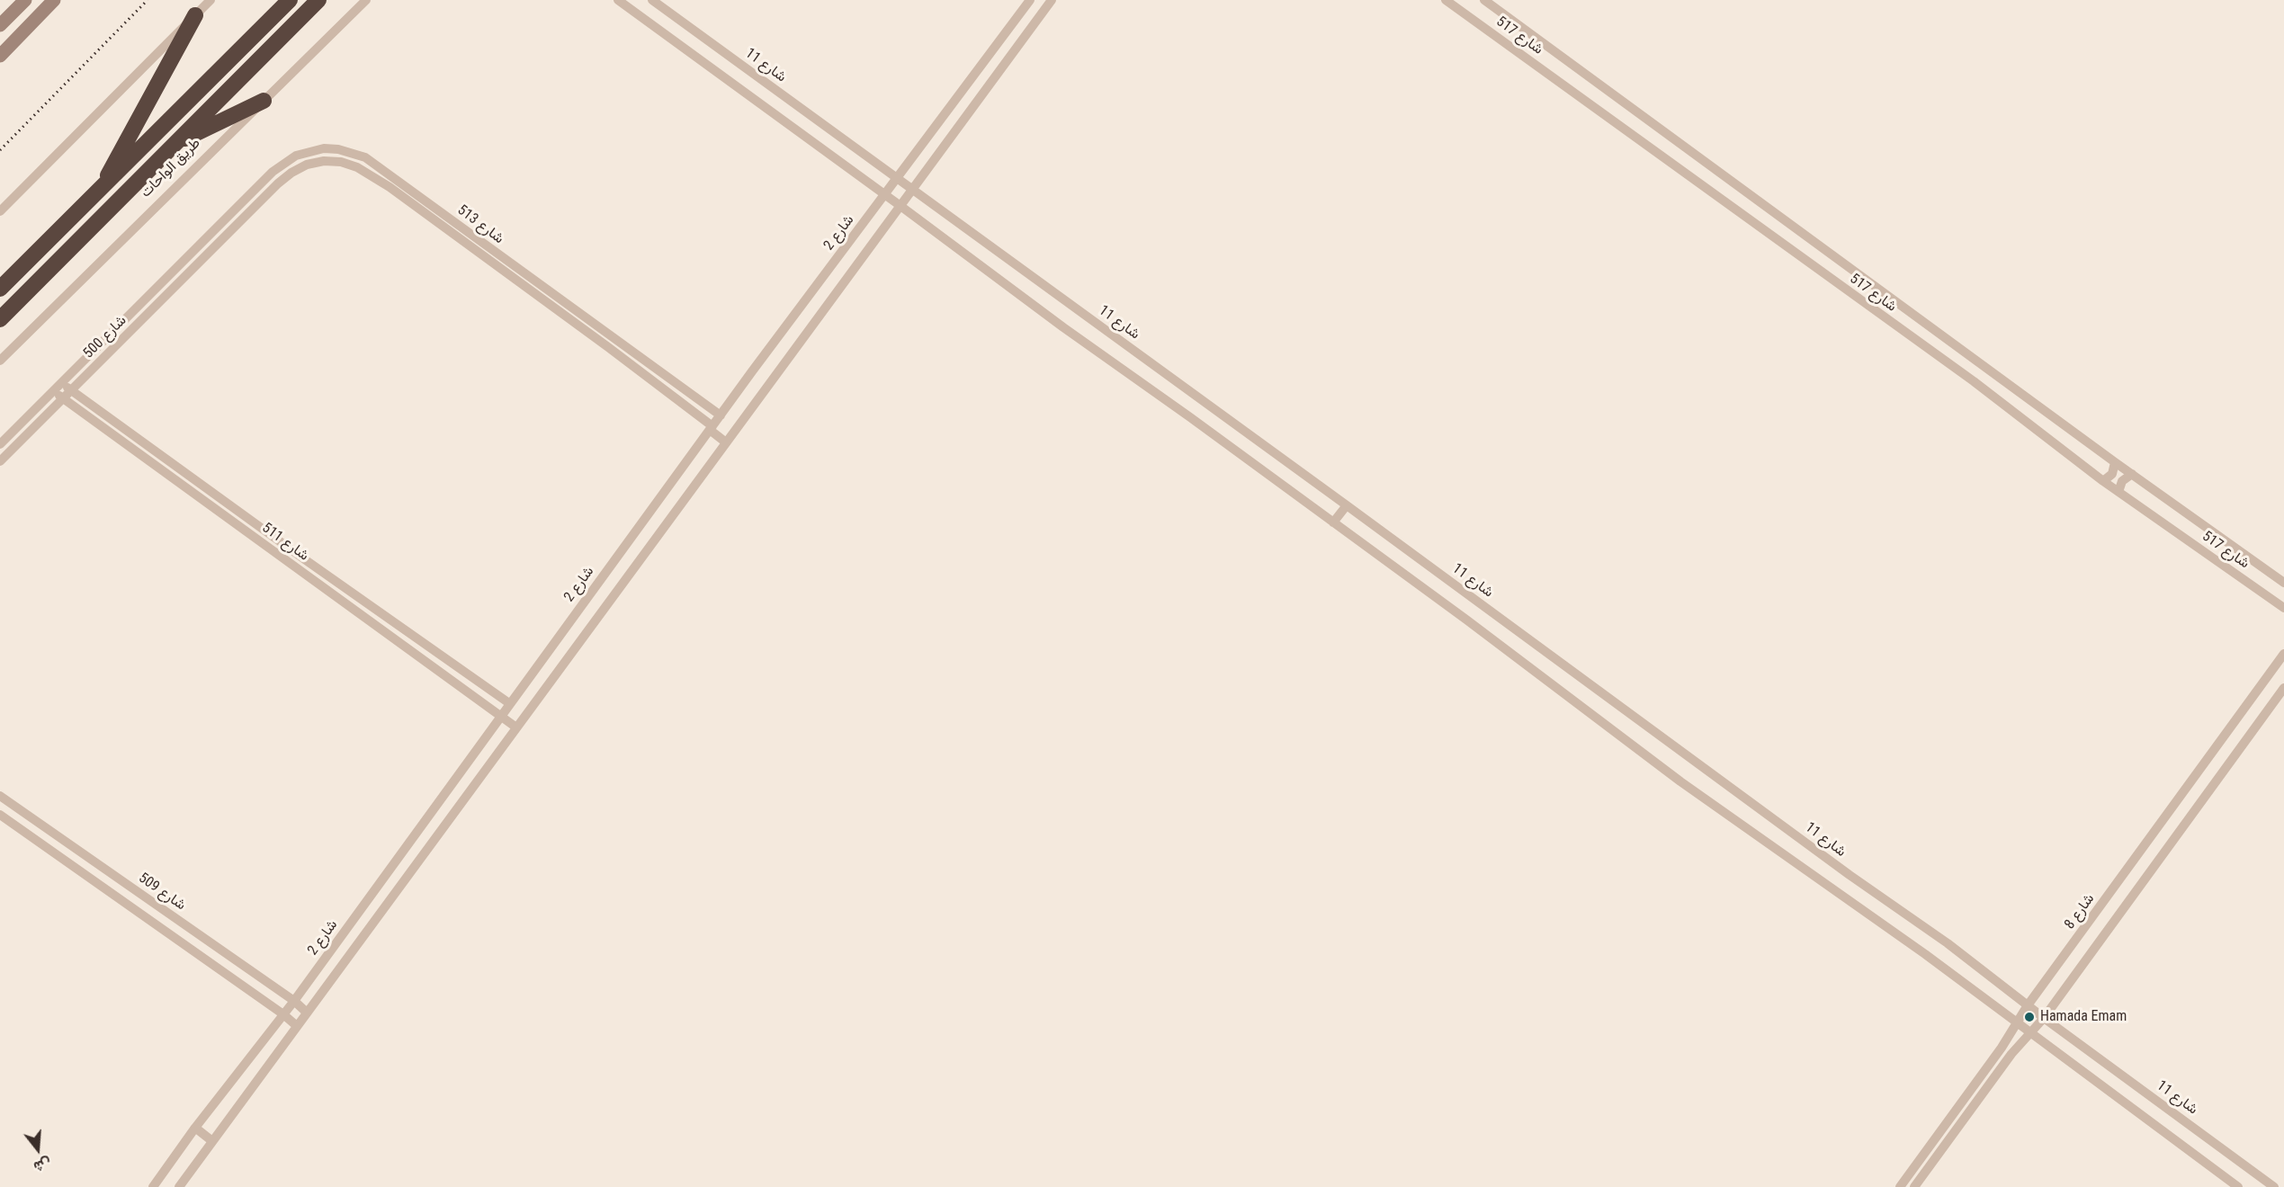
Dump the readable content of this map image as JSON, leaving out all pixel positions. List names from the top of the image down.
{
  "streets": {
    "highway": ["طريق الواحات"],
    "street": [
      "شارع 517",
      "شارع 11",
      "شارع 513",
      "شارع 2",
      "شارع 500",
      "شارع 511",
      "شارع 509",
      "شارع 8"
    ]
  },
  "crossings": [
    ["شارع 11", "شارع 2"],
    ["شارع 11", "شارع 8"],
    ["شارع 513", "شارع 2"],
    ["شارع 513", "شارع 500"],
    ["شارع 2", "شارع 511"],
    ["شارع 2", "شارع 509"],
    ["شارع 500", "شارع 511"]
  ],
  "places": ["Hamada Emam"],
  "north": "bottom"
}
